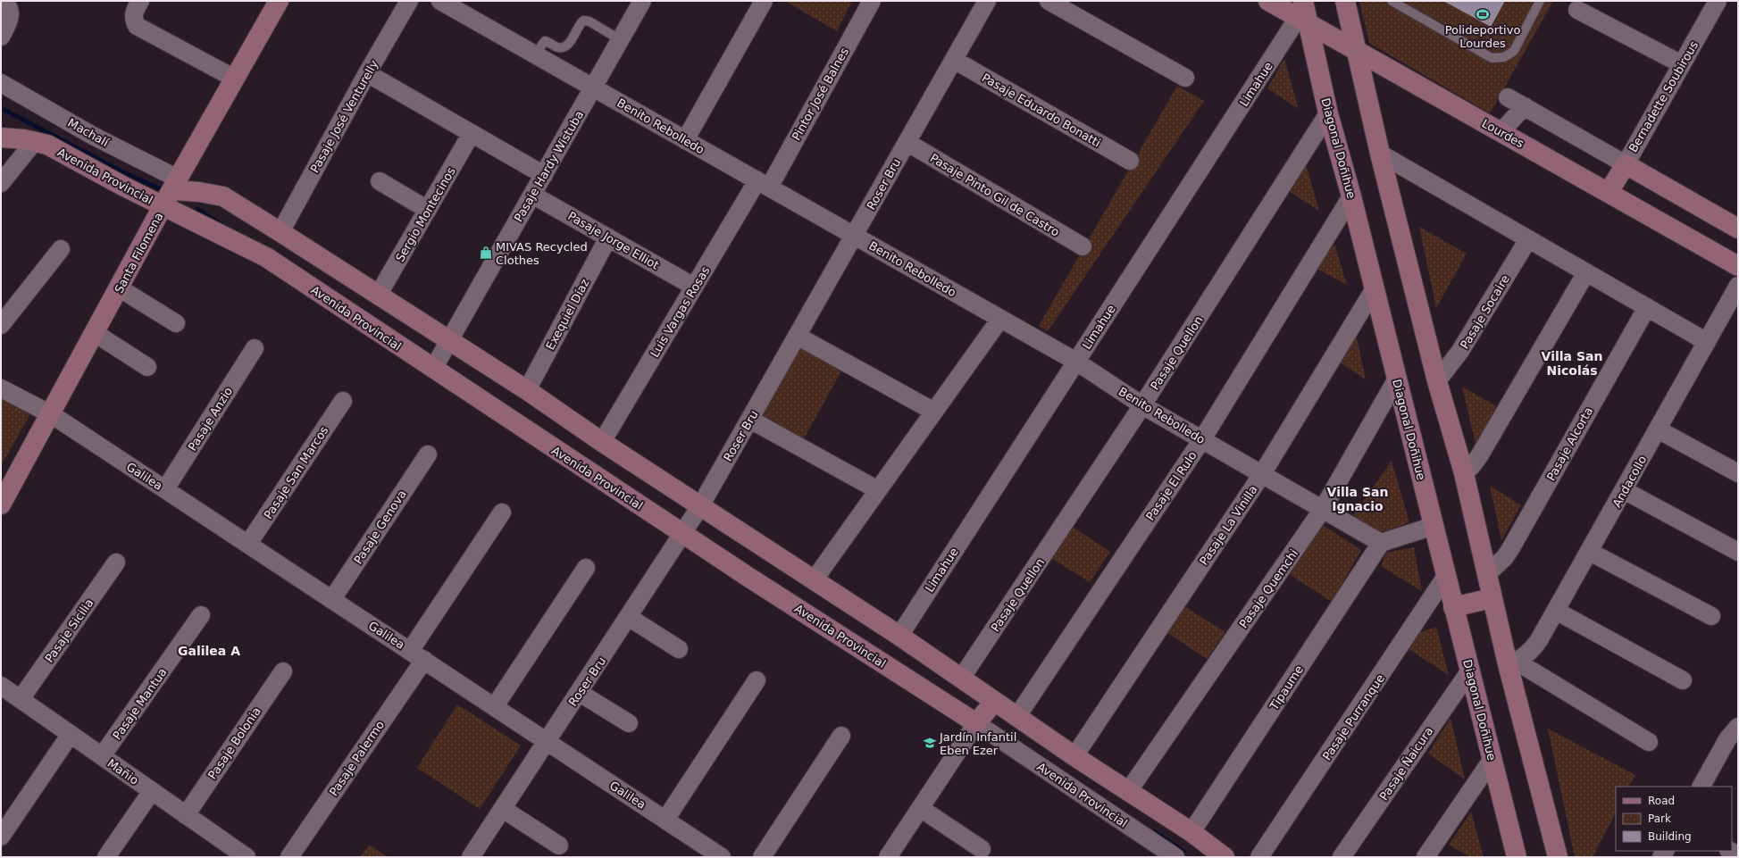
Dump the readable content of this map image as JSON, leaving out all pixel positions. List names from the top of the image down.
{
  "streets": {
    "street": [
      "Limahue",
      "Pintor José Balnes",
      "Bernadette Soubirous",
      "Pasaje Eduardo Bonatti",
      "Pasaje José Venturelly",
      "Benito Rebolledo",
      "Machalí",
      "Lourdes",
      "Diagonal Doñihue",
      "Pasaje Hardy Wistuba",
      "Avenida Provincial",
      "Roser Bru",
      "Pasaje Pinto Gil de Castro",
      "Sergio Montecinos",
      "Pasaje Jorge Elliot",
      "Santa Filomena",
      "Luis Vargas Rosas",
      "Pasaje Socaire",
      "Exequiel Díaz",
      "Pasaje Quellon",
      "Pasaje Anzio",
      "Pasaje Alcorta",
      "Pasaje San Marcos",
      "Galilea",
      "Andacollo",
      "Pasaje El Rulo",
      "Pasaje La Vinilla",
      "Pasaje Genova",
      "Pasaje Quemchi",
      "Pasaje Sicilia",
      "Tipaume",
      "Pasaje Mantua",
      "Pasaje Purranque",
      "Pasaje Bolonia",
      "Pasaje Palermo",
      "Pasaje Ñaicura",
      "Mañio"
    ]
  },
  "crossings": [
    ["Limahue", "Benito Rebolledo"],
    ["Limahue", "Lourdes"],
    ["Limahue", "Diagonal Doñihue"],
    ["Limahue", "Avenida Provincial"],
    ["Pintor José Balnes", "Benito Rebolledo"],
    ["Pintor José Balnes", "Luis Vargas Rosas"],
    ["Bernadette Soubirous", "Lourdes"],
    ["Pasaje Eduardo Bonatti", "Roser Bru"],
    ["Pasaje José Venturelly", "Avenida Provincial"],
    ["Benito Rebolledo", "Pasaje Hardy Wistuba"],
    ["Benito Rebolledo", "Roser Bru"],
    ["Benito Rebolledo", "Luis Vargas Rosas"],
    ["Benito Rebolledo", "Pasaje Quellon"],
    ["Benito Rebolledo", "Pasaje El Rulo"],
    ["Benito Rebolledo", "Pasaje La Vinilla"],
    ["Benito Rebolledo", "Pasaje Quemchi"],
    ["Benito Rebolledo", "Tipaume"],
    ["Machalí", "Avenida Provincial"],
    ["Machalí", "Santa Filomena"],
    ["Lourdes", "Diagonal Doñihue"],
    ["Diagonal Doñihue", "Pasaje Quellon"],
    ["Diagonal Doñihue", "Pasaje El Rulo"],
    ["Diagonal Doñihue", "Pasaje La Vinilla"],
    ["Diagonal Doñihue", "Pasaje Quemchi"],
    ["Diagonal Doñihue", "Pasaje Purranque"],
    ["Diagonal Doñihue", "Pasaje Ñaicura"],
    ["Pasaje Hardy Wistuba", "Avenida Provincial"],
    ["Pasaje Hardy Wistuba", "Pasaje Jorge Elliot"],
    ["Avenida Provincial", "Roser Bru"],
    ["Avenida Provincial", "Sergio Montecinos"],
    ["Avenida Provincial", "Santa Filomena"],
    ["Avenida Provincial", "Luis Vargas Rosas"],
    ["Avenida Provincial", "Exequiel Díaz"],
    ["Avenida Provincial", "Pasaje Quellon"],
    ["Avenida Provincial", "Pasaje El Rulo"],
    ["Avenida Provincial", "Pasaje La Vinilla"],
    ["Avenida Provincial", "Pasaje Quemchi"],
    ["Avenida Provincial", "Tipaume"],
    ["Roser Bru", "Pasaje Pinto Gil de Castro"],
    ["Roser Bru", "Galilea"],
    ["Pasaje Jorge Elliot", "Luis Vargas Rosas"],
    ["Pasaje Jorge Elliot", "Exequiel Díaz"],
    ["Santa Filomena", "Galilea"],
    ["Pasaje Anzio", "Galilea"],
    ["Pasaje San Marcos", "Galilea"],
    ["Galilea", "Pasaje Genova"],
    ["Galilea", "Pasaje Palermo"],
    ["Pasaje Sicilia", "Mañio"],
    ["Pasaje Mantua", "Mañio"],
    ["Pasaje Bolonia", "Mañio"]
  ],
  "districts": ["Villa San Nicolás", "Villa San Ignacio", "Galilea A"],
  "places": {
    "sports": ["Polideportivo Lourdes"],
    "shop": ["MIVAS Recycled Clothes"],
    "school or university": ["Jardín Infantil Eben Ezer"]
  },
  "legend": ["Road", "Park", "Building"]
}
